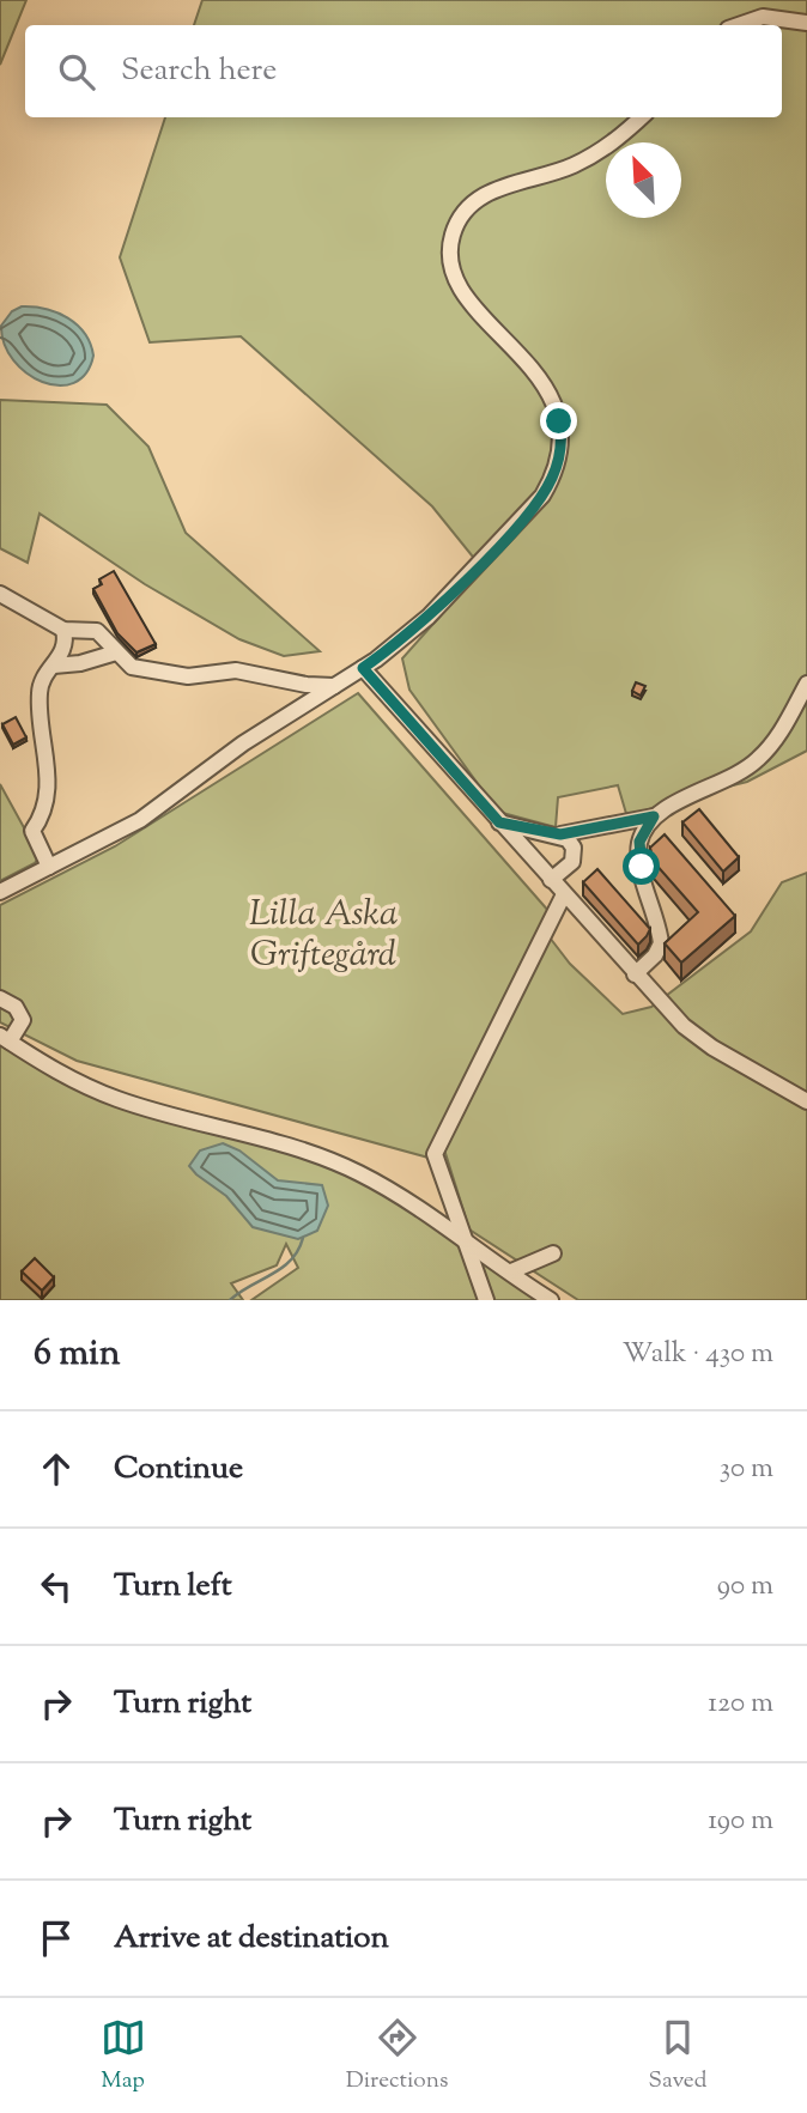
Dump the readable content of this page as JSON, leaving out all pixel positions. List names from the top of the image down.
{
  "parks": ["Lilla Aska Griftegård"],
  "north": "top left",
  "page": {
    "search": "Search here",
    "heading": ["6 min", "Walk · 430 m"],
    "list": [
      ["Continue", "30 m"],
      ["Turn left", "90 m"],
      ["Turn right", "120 m"],
      ["Turn right", "190 m"],
      "Arrive at destination"
    ],
    "nav": ["Map", "Directions", "Saved"]
  }
}
